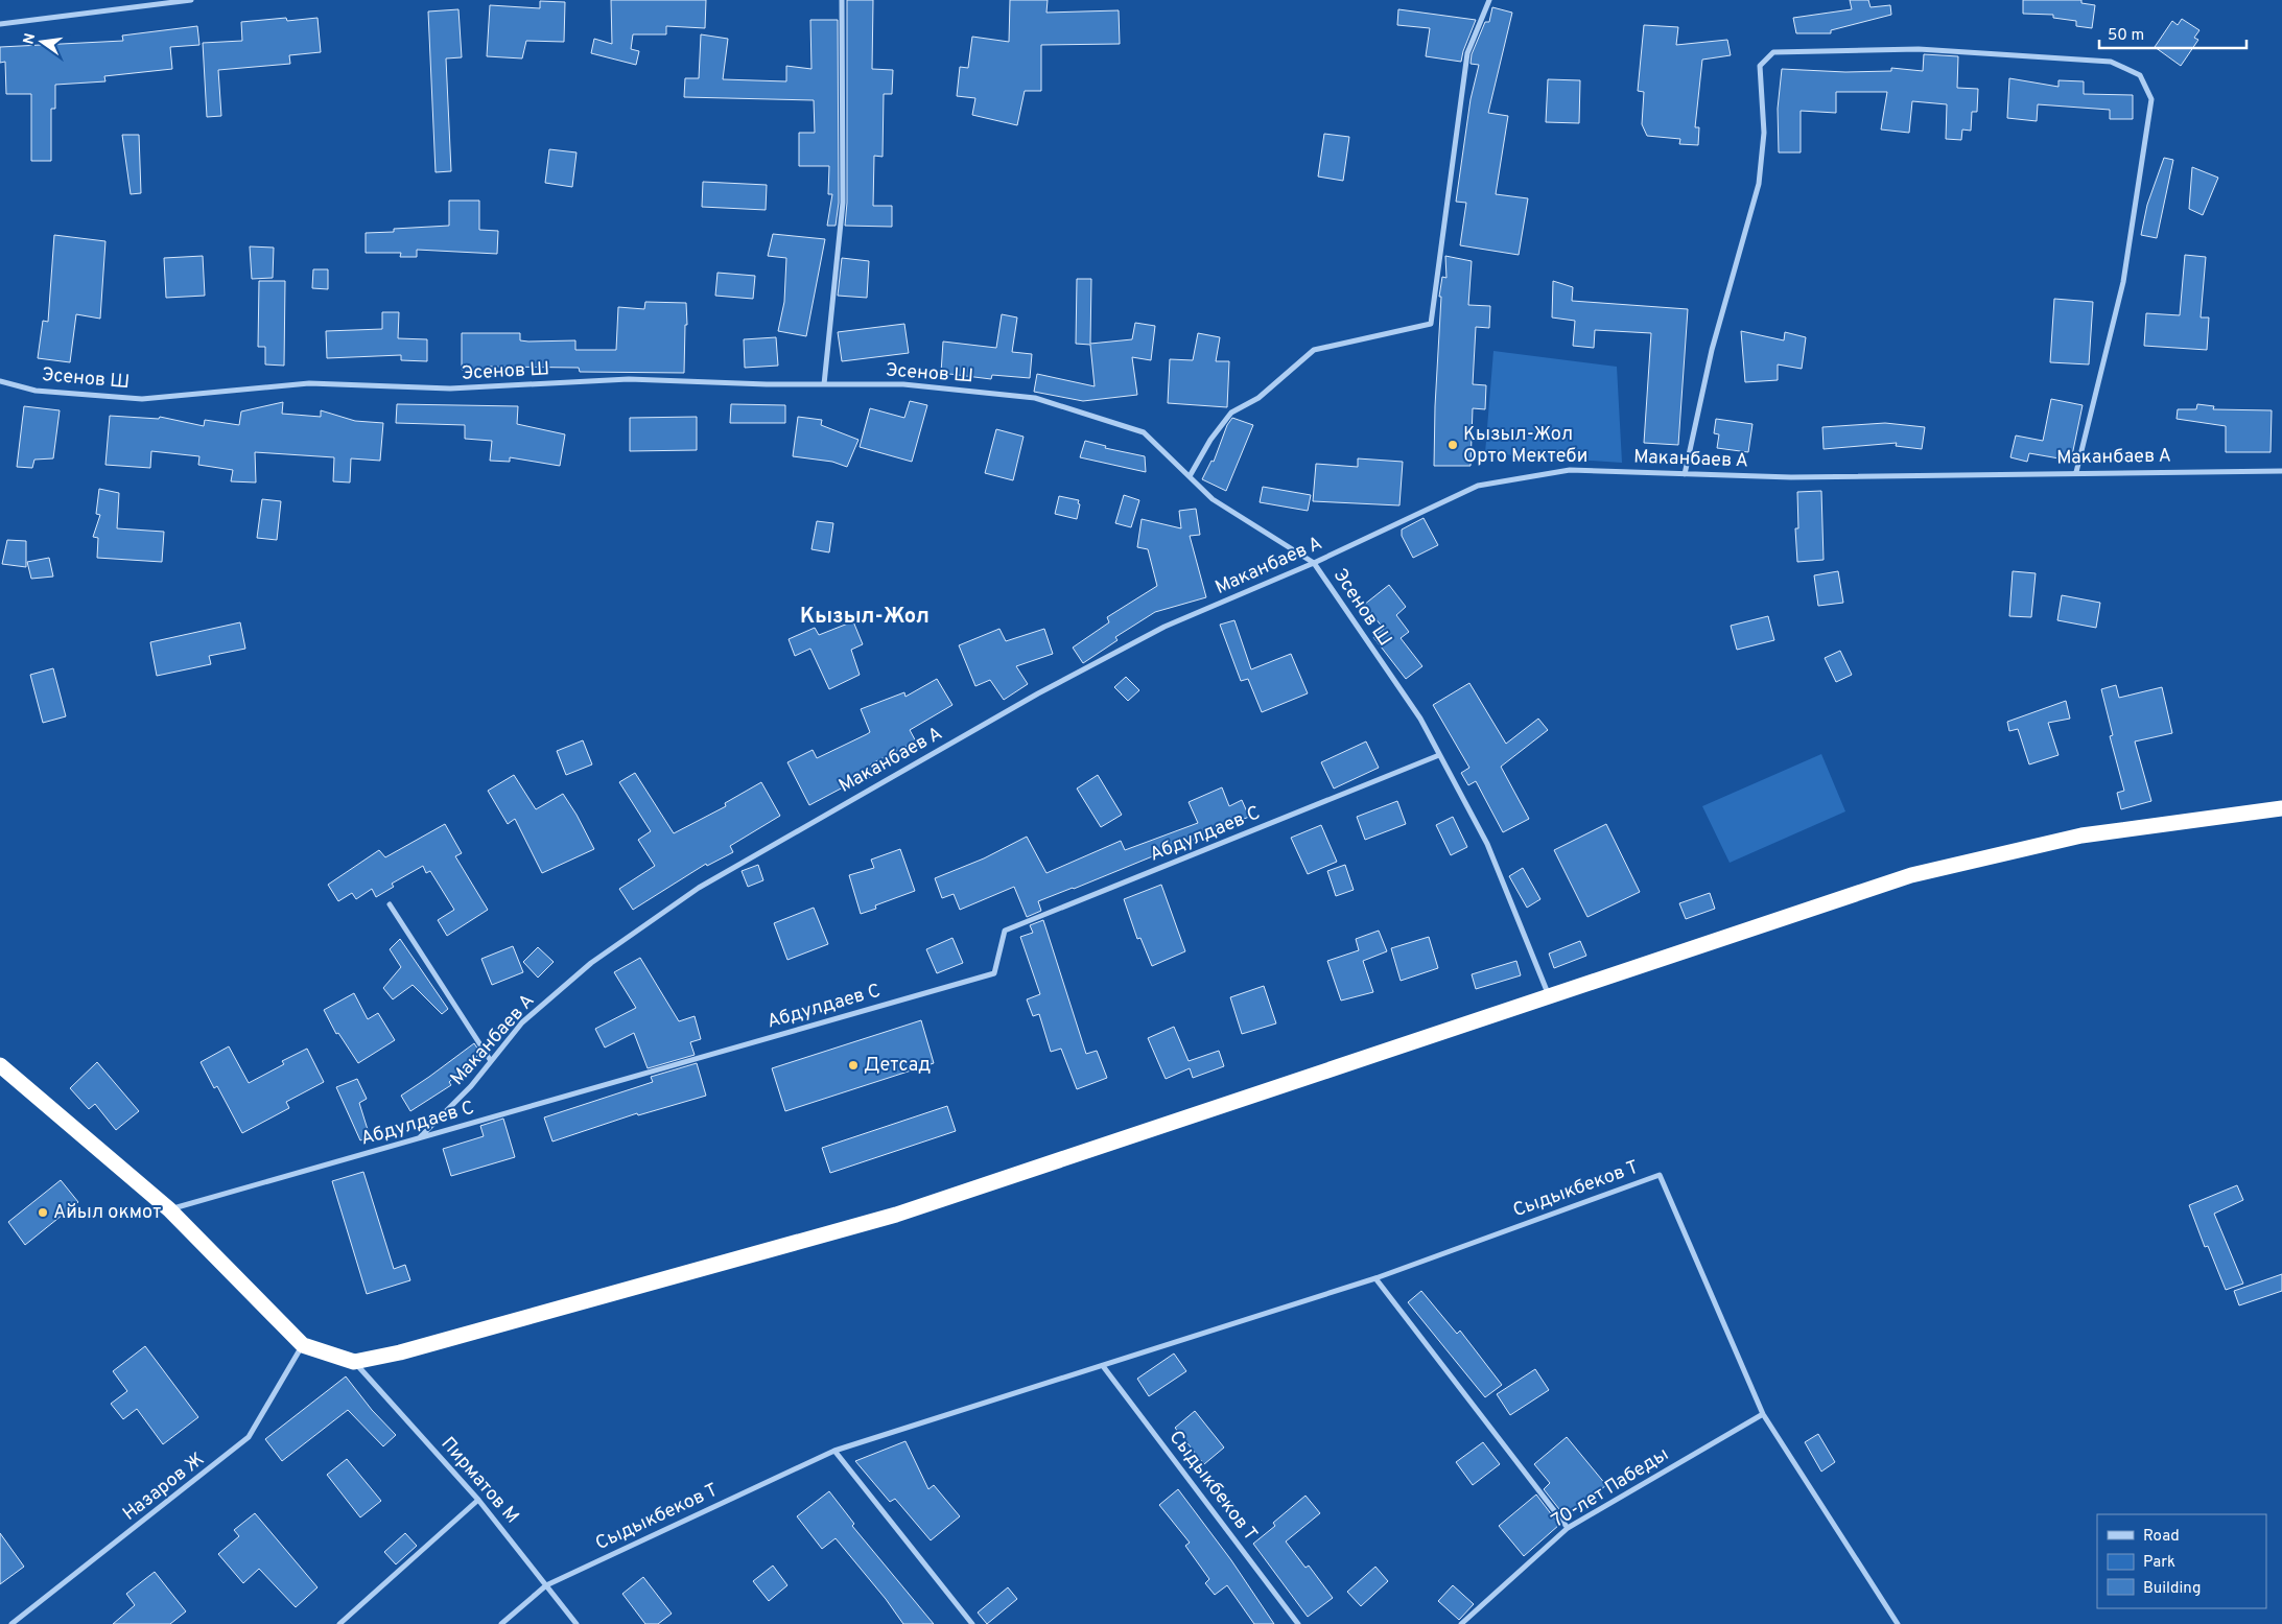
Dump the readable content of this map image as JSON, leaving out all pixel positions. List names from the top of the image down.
{
  "streets": {
    "street": [
      "Эсенов Ш",
      "Маканбаев А",
      "Абдулдаев С",
      "Сыдыкбеков Т",
      "Пирматов М",
      "Назаров Ж",
      "70-лет Пабеды"
    ]
  },
  "crossings": [
    ["Эсенов Ш", "Маканбаев А"],
    ["Эсенов Ш", "Абдулдаев С"],
    ["Маканбаев А", "Абдулдаев С"],
    ["Сыдыкбеков Т", "Пирматов М"],
    ["Сыдыкбеков Т", "70-лет Пабеды"]
  ],
  "districts": ["Кызыл-Жол"],
  "places": ["Кызыл-Жол Орто Мектеби", "Детсад", "Айыл окмот"],
  "legend": ["Road", "Park", "Building"],
  "scale_bar": "50 m",
  "north": "left"
}
